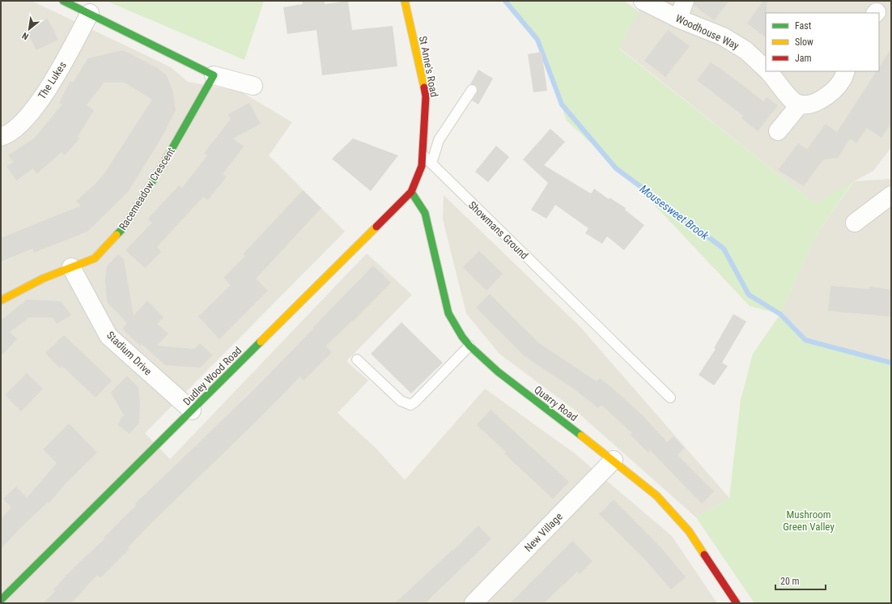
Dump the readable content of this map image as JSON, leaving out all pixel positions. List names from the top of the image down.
{
  "streets": {
    "street": [
      "Woodhouse Way",
      "St Anne's Road",
      "The Lukes",
      "Racemeadow Crescent",
      "Stadium Drive",
      "Dudley Wood Road",
      "Quarry Road",
      "New Village"
    ],
    "lane": ["Showmans Ground"]
  },
  "crossings": [
    ["St Anne's Road", "Showmans Ground"],
    ["St Anne's Road", "Dudley Wood Road"],
    ["Racemeadow Crescent", "Stadium Drive"],
    ["Showmans Ground", "Dudley Wood Road"],
    ["Stadium Drive", "Dudley Wood Road"],
    ["Dudley Wood Road", "Quarry Road"],
    ["Quarry Road", "New Village"]
  ],
  "water": ["Mousesweet Brook"],
  "parks": ["Mushroom Green Valley"],
  "legend": ["Fast", "Slow", "Jam"],
  "scale_bar": "20 m",
  "north": "bottom left"
}
